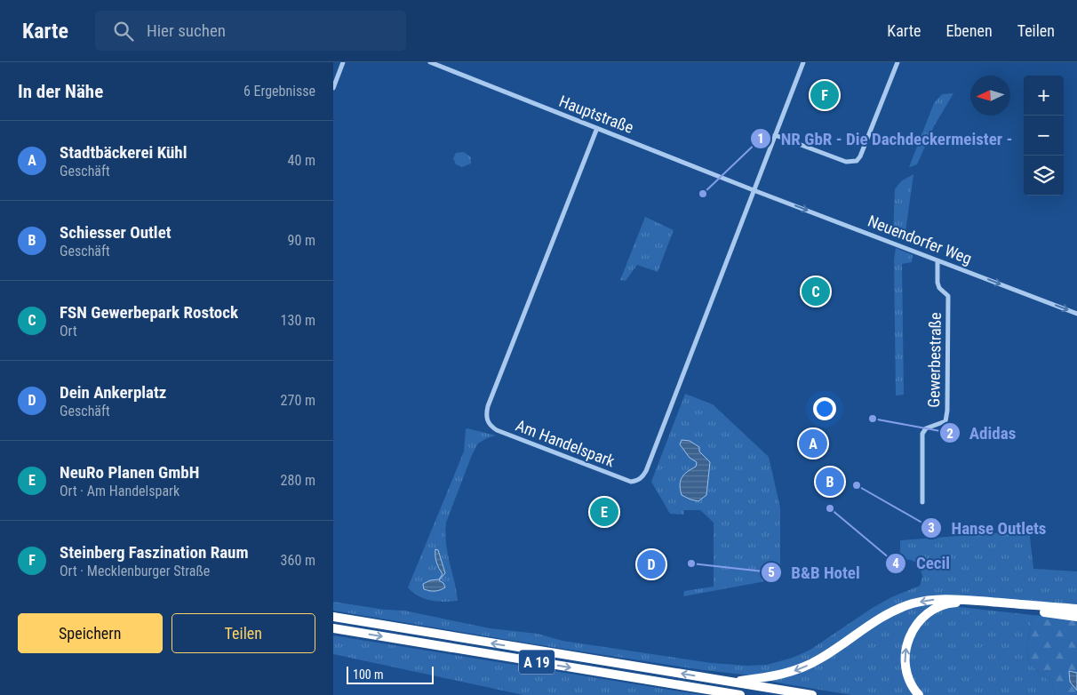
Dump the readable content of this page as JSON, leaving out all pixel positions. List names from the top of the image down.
{
  "streets": {
    "highway": ["A 19"],
    "street": [
      "Hauptstraße",
      "Neuendorfer Weg",
      "Gewerbestraße",
      "Am Handelspark"
    ]
  },
  "crossings": [
    ["Hauptstraße", "Neuendorfer Weg"],
    ["Hauptstraße", "Am Handelspark"],
    ["Neuendorfer Weg", "Gewerbestraße"],
    ["Neuendorfer Weg", "Am Handelspark"]
  ],
  "one_way": ["Neuendorfer Weg"],
  "places": [
    "NR GbR - Die Dachdeckermeister -",
    "Adidas",
    "Hanse Outlets",
    "Cecil",
    "B&B Hotel"
  ],
  "scale_bar": "100 m",
  "north": "left",
  "page": {
    "header": "Karte",
    "search": "Hier suchen",
    "nav": ["Karte", "Ebenen", "Teilen"],
    "heading": ["In der Nähe", "6 Ergebnisse"],
    "map_buttons": ["+", "−"],
    "pins": [
      "F",
      "C",
      "A",
      "B",
      "E",
      "D"
    ],
    "list": [
      {
        "mark": "A",
        "name": "Stadtbäckerei Kühl",
        "note": "Geschäft",
        "value": "40 m"
      },
      {
        "mark": "B",
        "name": "Schiesser Outlet",
        "note": "Geschäft",
        "value": "90 m"
      },
      {
        "mark": "C",
        "name": "FSN Gewerbepark Rostock",
        "note": "Ort",
        "value": "130 m"
      },
      {
        "mark": "D",
        "name": "Dein Ankerplatz",
        "note": "Geschäft",
        "value": "270 m"
      },
      {
        "mark": "E",
        "name": "NeuRo Planen GmbH",
        "note": "Ort · Am Handelspark",
        "value": "280 m"
      },
      {
        "mark": "F",
        "name": "Steinberg Faszination Raum",
        "note": "Ort · Mecklenburger Straße",
        "value": "360 m"
      }
    ],
    "buttons": ["Speichern", "Teilen"],
    "scale": "100 m"
  }
}
